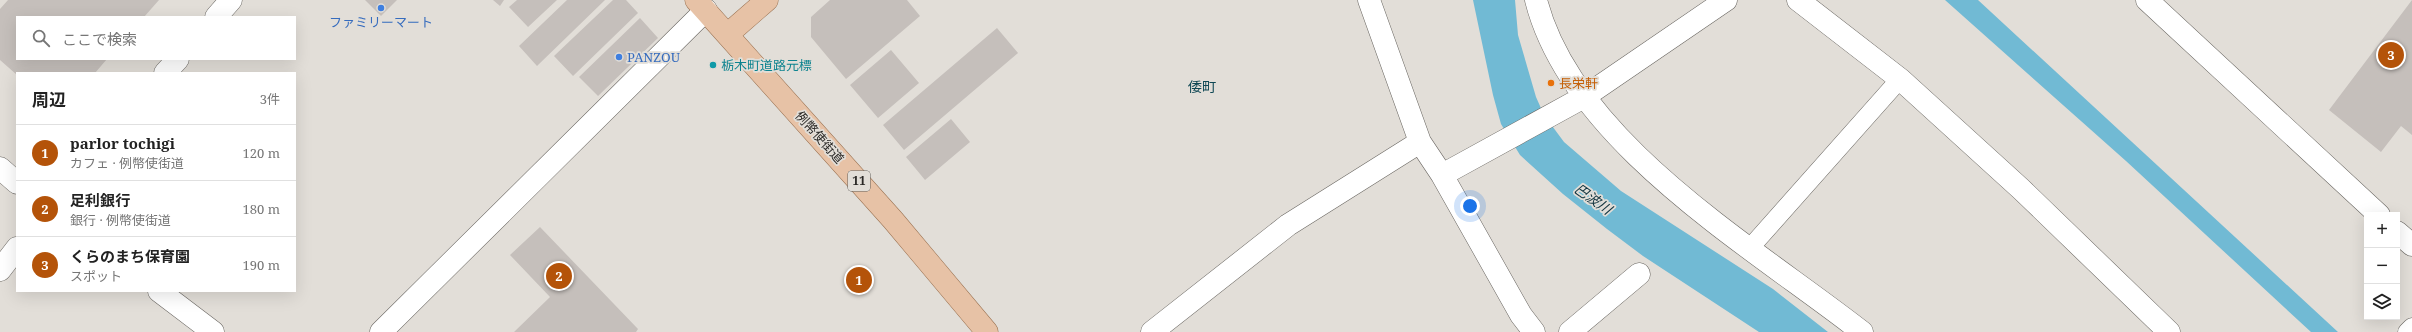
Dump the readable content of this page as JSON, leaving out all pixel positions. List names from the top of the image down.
{
  "streets": {
    "main road": ["例幣使街道", "11"]
  },
  "districts": ["倭町"],
  "water": ["巴波川"],
  "places": [
    "ファミリーマート",
    "PANZOU",
    "栃木町道路元標",
    "長栄軒"
  ],
  "page": {
    "search": "ここで検索",
    "pins": ["3", "2", "1"],
    "heading": ["周辺", "3件"],
    "list": [
      {
        "mark": "1",
        "name": "parlor tochigi",
        "note": "カフェ · 例幣使街道",
        "value": "120 m"
      },
      {
        "mark": "2",
        "name": "足利銀行",
        "note": "銀行 · 例幣使街道",
        "value": "180 m"
      },
      {
        "mark": "3",
        "name": "くらのまち保育園",
        "note": "スポット",
        "value": "190 m"
      }
    ],
    "map_buttons": ["+", "−"]
  }
}
